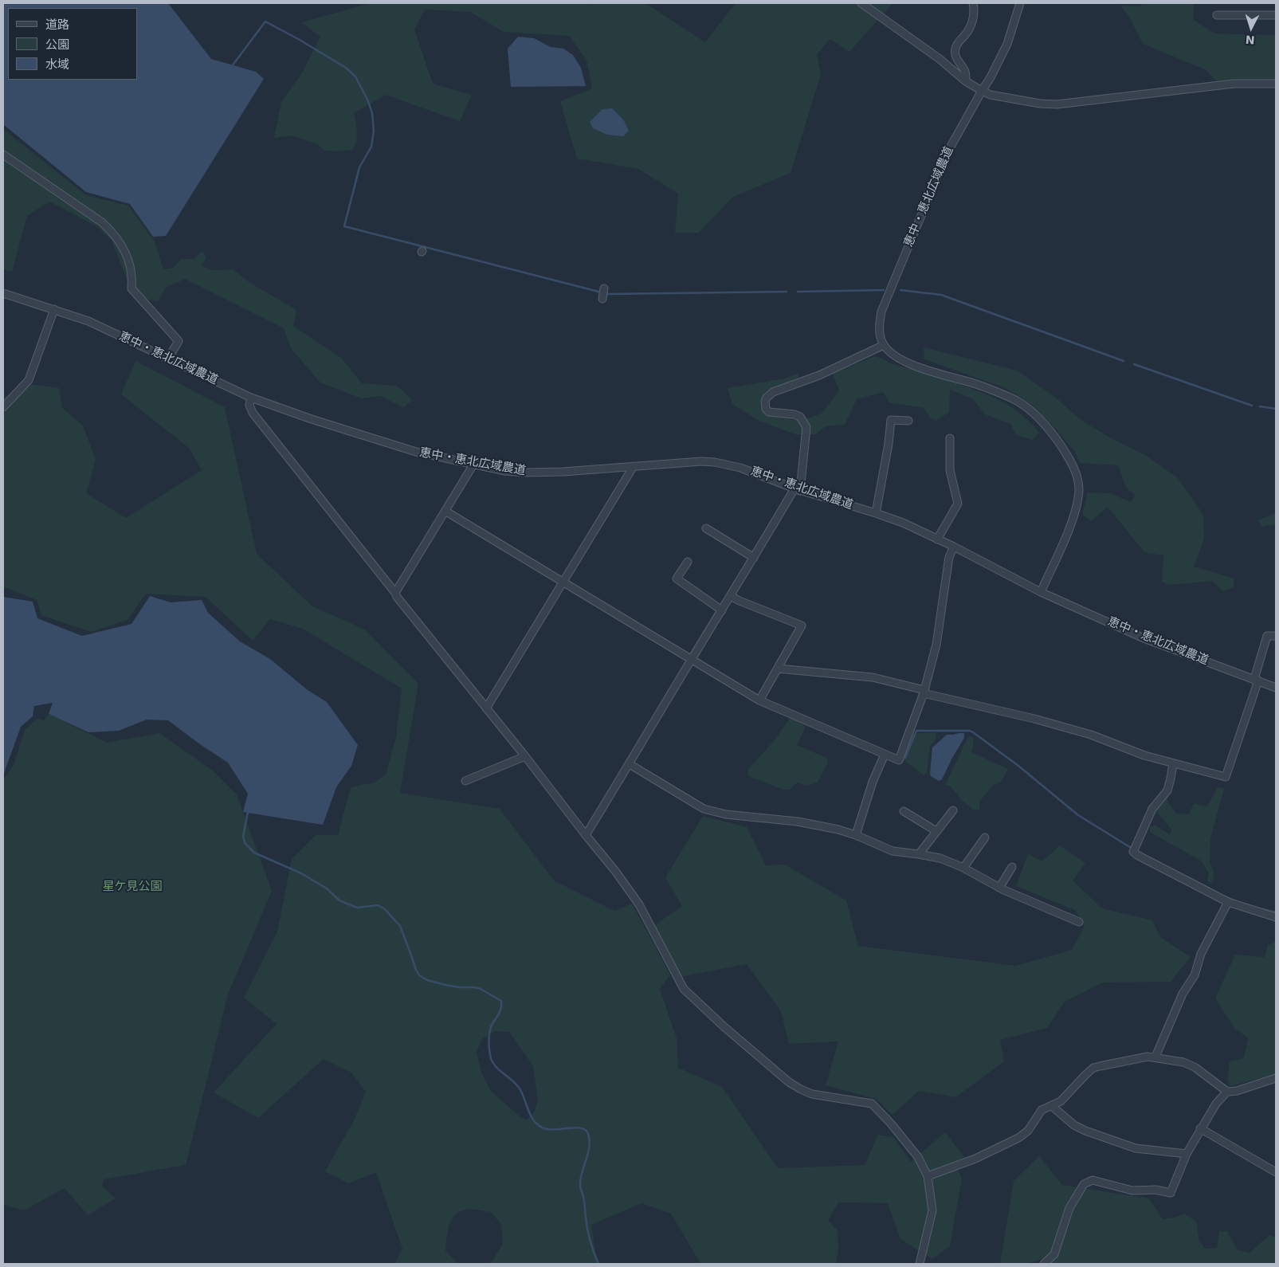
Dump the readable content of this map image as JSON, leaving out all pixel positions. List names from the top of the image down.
{
  "streets": {
    "street": ["恵中・恵北広域農道"]
  },
  "parks": ["星ケ見公園"],
  "legend": ["道路", "公園", "水域"],
  "north": "bottom"
}
